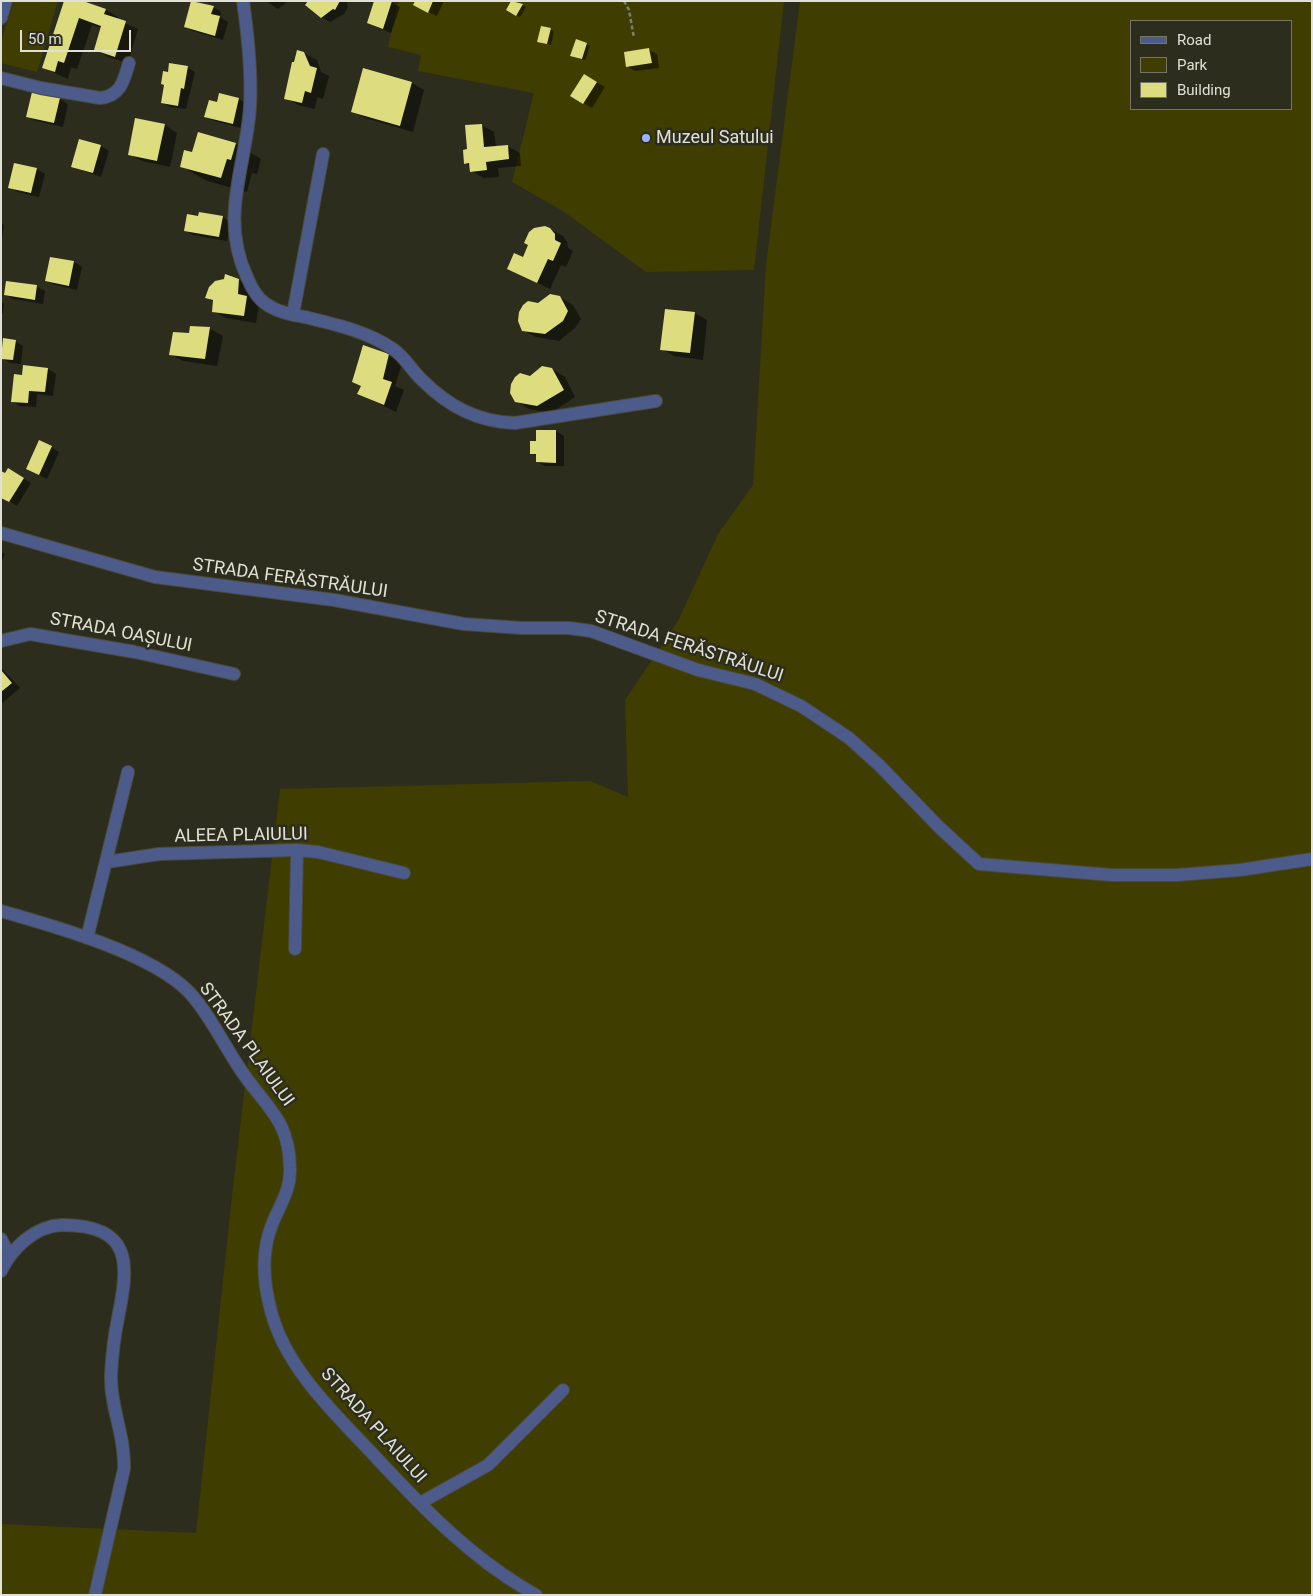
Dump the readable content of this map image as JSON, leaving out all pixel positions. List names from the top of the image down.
{
  "streets": {
    "street": [
      "STRADA FERĂSTRĂULUI",
      "STRADA OAȘULUI",
      "ALEEA PLAIULUI",
      "STRADA PLAIULUI"
    ]
  },
  "places": ["Muzeul Satului"],
  "legend": ["Road", "Park", "Building"],
  "scale_bar": "50 m"
}
